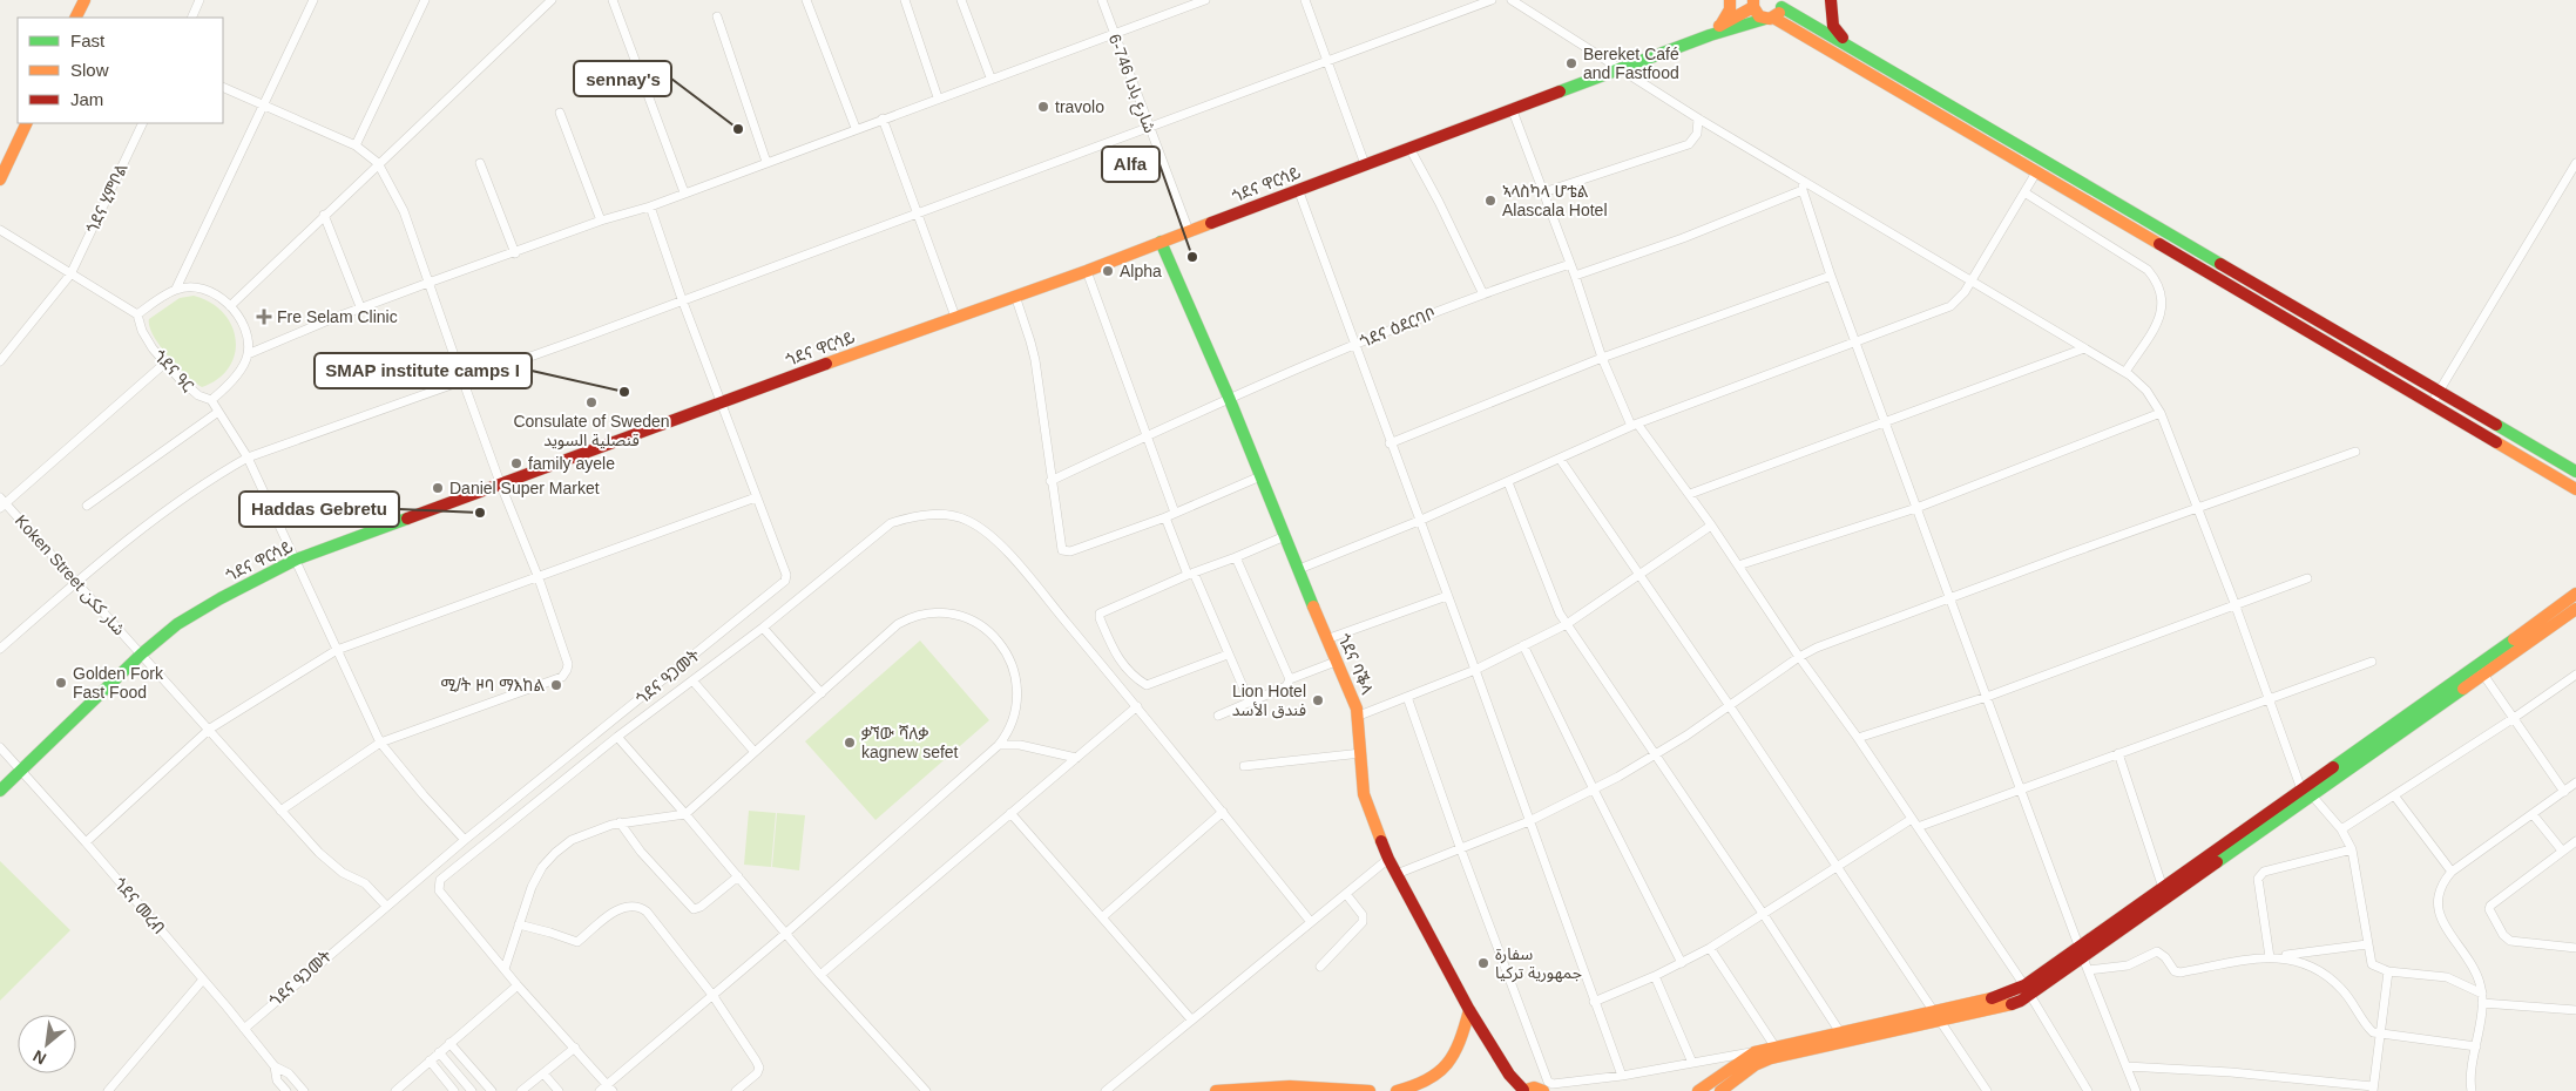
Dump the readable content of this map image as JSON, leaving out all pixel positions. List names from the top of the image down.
{
  "streets": {
    "main road": ["ጎደና ዋርሳይ", "ጎደና ባቕላ"],
    "street": [
      "شارع بادا 746-6",
      "ጎደና ሂምቦል",
      "ጎደና ዕደርባቦ",
      "ጎደና ዓር",
      "Koken Street شار ككن",
      "ጎደና ዓጋመት",
      "ጎደና መረብ"
    ]
  },
  "crossings": [
    ["شارع بادا 746-6", "ጎደና ዋርሳይ"],
    ["ጎደና ዋርሳይ", "ጎደና ዓር"],
    ["ጎደና ዋርሳይ", "Koken Street شار ككن"],
    ["ጎደና ዋርሳይ", "ጎደና ባቕላ"],
    ["ጎደና ዋርሳይ", "ጎደና ዓጋመት"],
    ["ጎደና ዋርሳይ", "ጎደና መረብ"],
    ["ጎደና ዕደርባቦ", "ጎደና ባቕላ"],
    ["ጎደና ዓር", "ጎደና ዓጋመት"],
    ["Koken Street شار ككن", "ጎደና ዓጋመት"],
    ["ጎደና ዓጋመት", "ጎደና መረብ"]
  ],
  "places": {
    "other": [
      "Bereket Café and Fastfood",
      "travolo",
      "sennay's",
      "ኣላስካላ ሆቴል Alascala Hotel",
      "Alfa",
      "Alpha",
      "SMAP institute camps I",
      "Consulate of Sweden قنصلية السويد",
      "family ayele",
      "Daniel Super Market",
      "Haddas Gebretu",
      "Golden Fork Fast Food",
      "ሚ/ት ዞባ ማእከል",
      "Lion Hotel فندق الأسد",
      "ቃኘው ሻለቃ kagnew sefet",
      "سفارة جمهورية تركيا"
    ],
    "health": ["Fre Selam Clinic"]
  },
  "legend": ["Fast", "Slow", "Jam"],
  "north": "bottom left"
}
